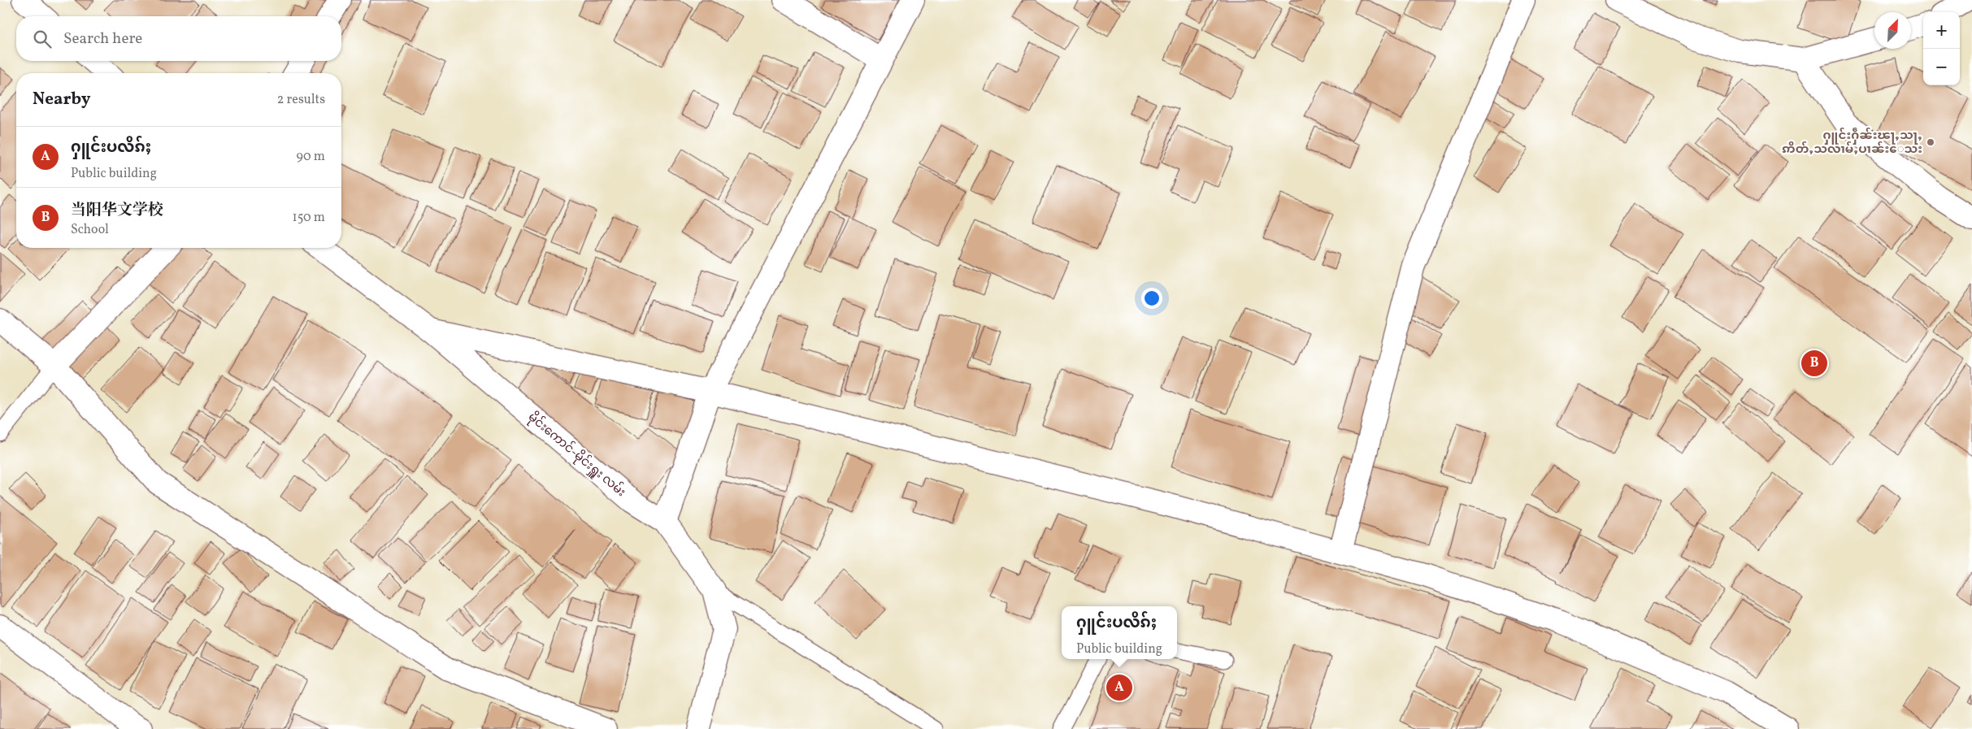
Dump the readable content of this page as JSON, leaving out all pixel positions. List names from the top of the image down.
{
  "streets": {
    "street": ["မိုင်းကောင်-မိုင်းရှူး လမ်း"]
  },
  "places": ["ႁူင်းႁဵၼ်းၽႃႇသႃႇ ဢိတ်ႇသလၢမ်ႇပၢၼ်းေသး"],
  "north": "top right",
  "page": {
    "map_buttons": ["+", "−"],
    "search": "Search here",
    "heading": ["Nearby", "2 results"],
    "list": [
      {
        "mark": "A",
        "name": "ႁူင်းပလိၵ်ႈ",
        "note": "Public building",
        "value": "90 m"
      },
      {
        "mark": "B",
        "name": "当阳华文学校",
        "note": "School",
        "value": "150 m"
      }
    ],
    "pins": ["B", "A"],
    "popup": ["ႁူင်းပလိၵ်ႈ", "Public building"]
  }
}
